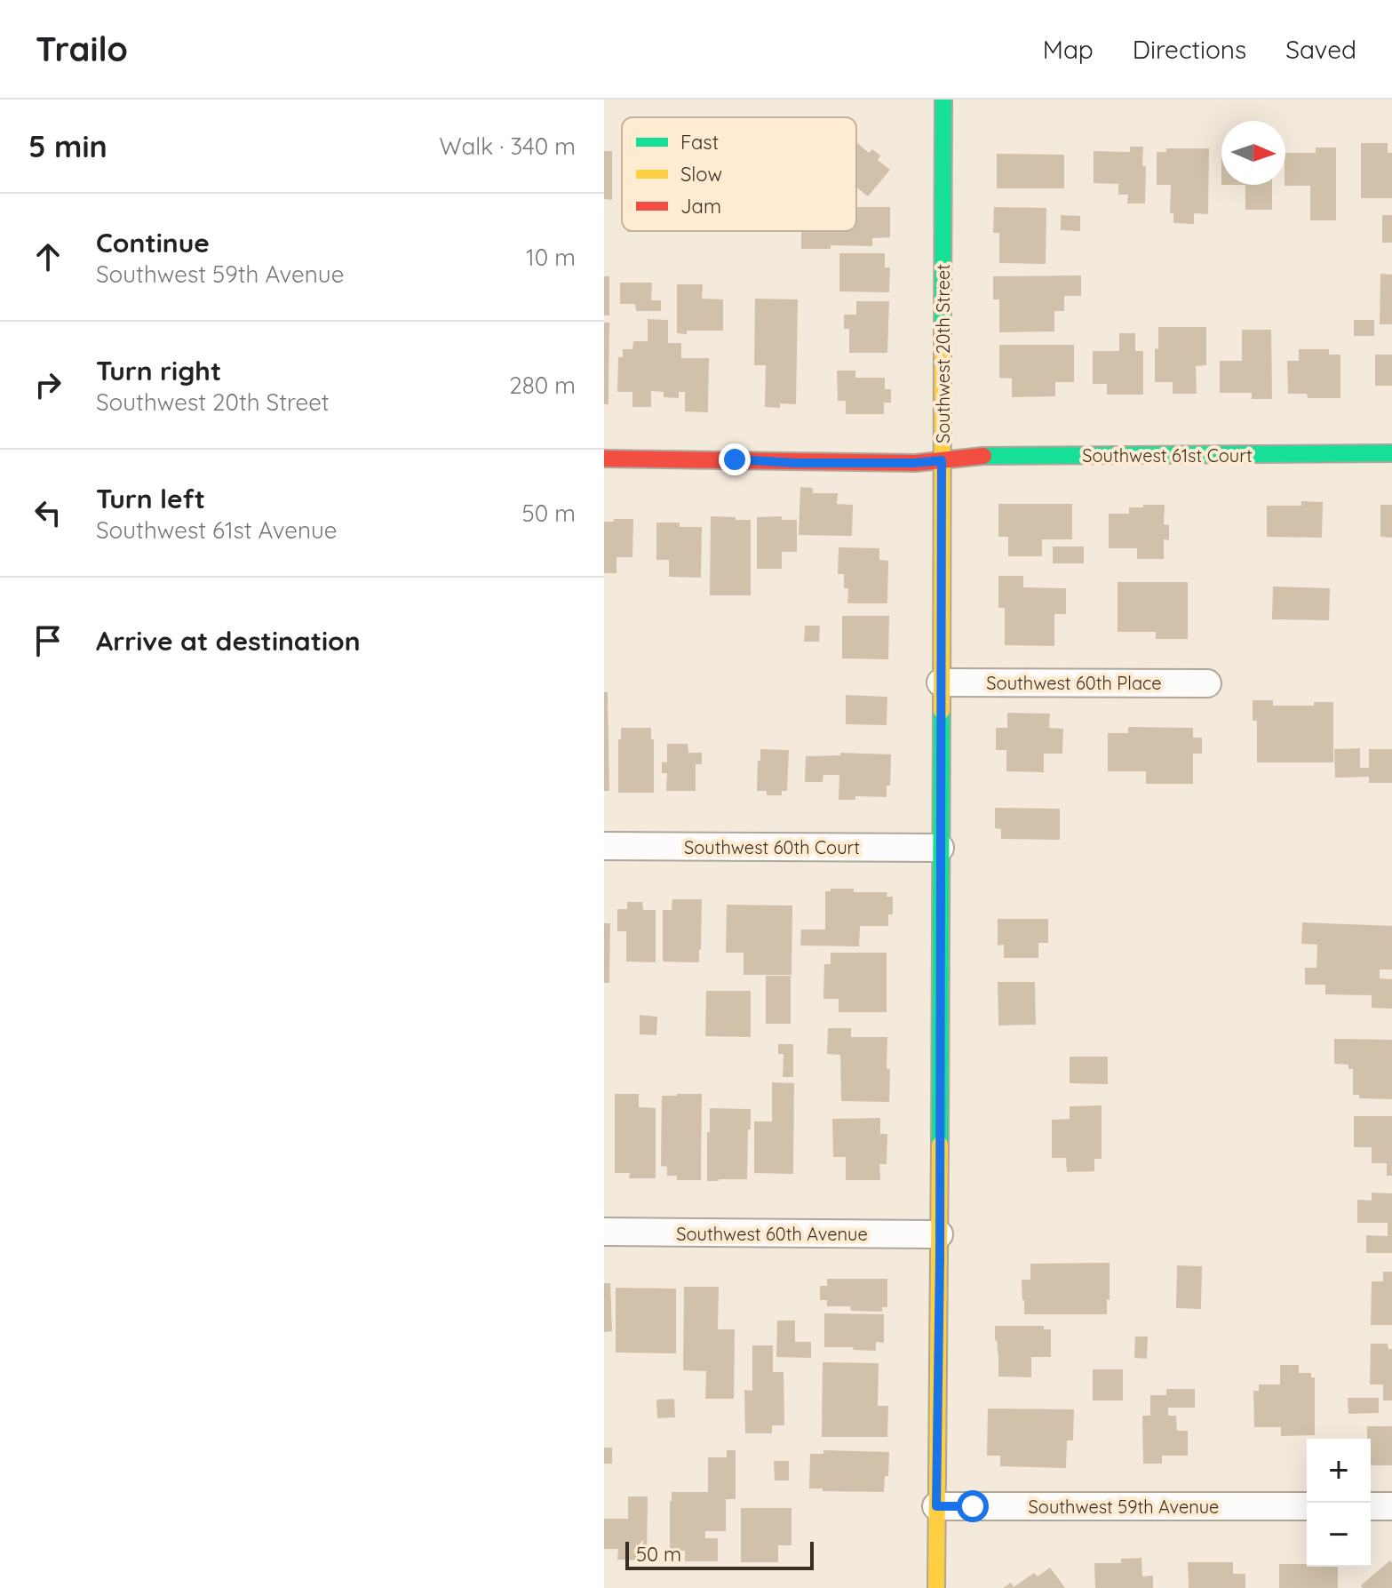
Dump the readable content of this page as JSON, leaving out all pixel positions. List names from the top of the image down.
{
  "streets": {
    "street": [
      "Southwest 20th Street",
      "Southwest 61st Court",
      "Southwest 60th Place",
      "Southwest 60th Court",
      "Southwest 60th Avenue",
      "Southwest 59th Avenue"
    ]
  },
  "crossings": [
    ["Southwest 20th Street", "Southwest 61st Court"],
    ["Southwest 20th Street", "Southwest 60th Place"],
    ["Southwest 20th Street", "Southwest 60th Court"],
    ["Southwest 20th Street", "Southwest 60th Avenue"],
    ["Southwest 20th Street", "Southwest 59th Avenue"]
  ],
  "legend": ["Fast", "Slow", "Jam"],
  "scale_bar": "50 m",
  "north": "right",
  "page": {
    "header": "Trailo",
    "nav": ["Map", "Directions", "Saved"],
    "heading": ["5 min", "Walk · 340 m"],
    "list": [
      ["Continue", "Southwest 59th Avenue", "10 m"],
      ["Turn right", "Southwest 20th Street", "280 m"],
      ["Turn left", "Southwest 61st Avenue", "50 m"],
      "Arrive at destination"
    ],
    "map_buttons": ["+", "−"],
    "scale": "50 m"
  }
}
